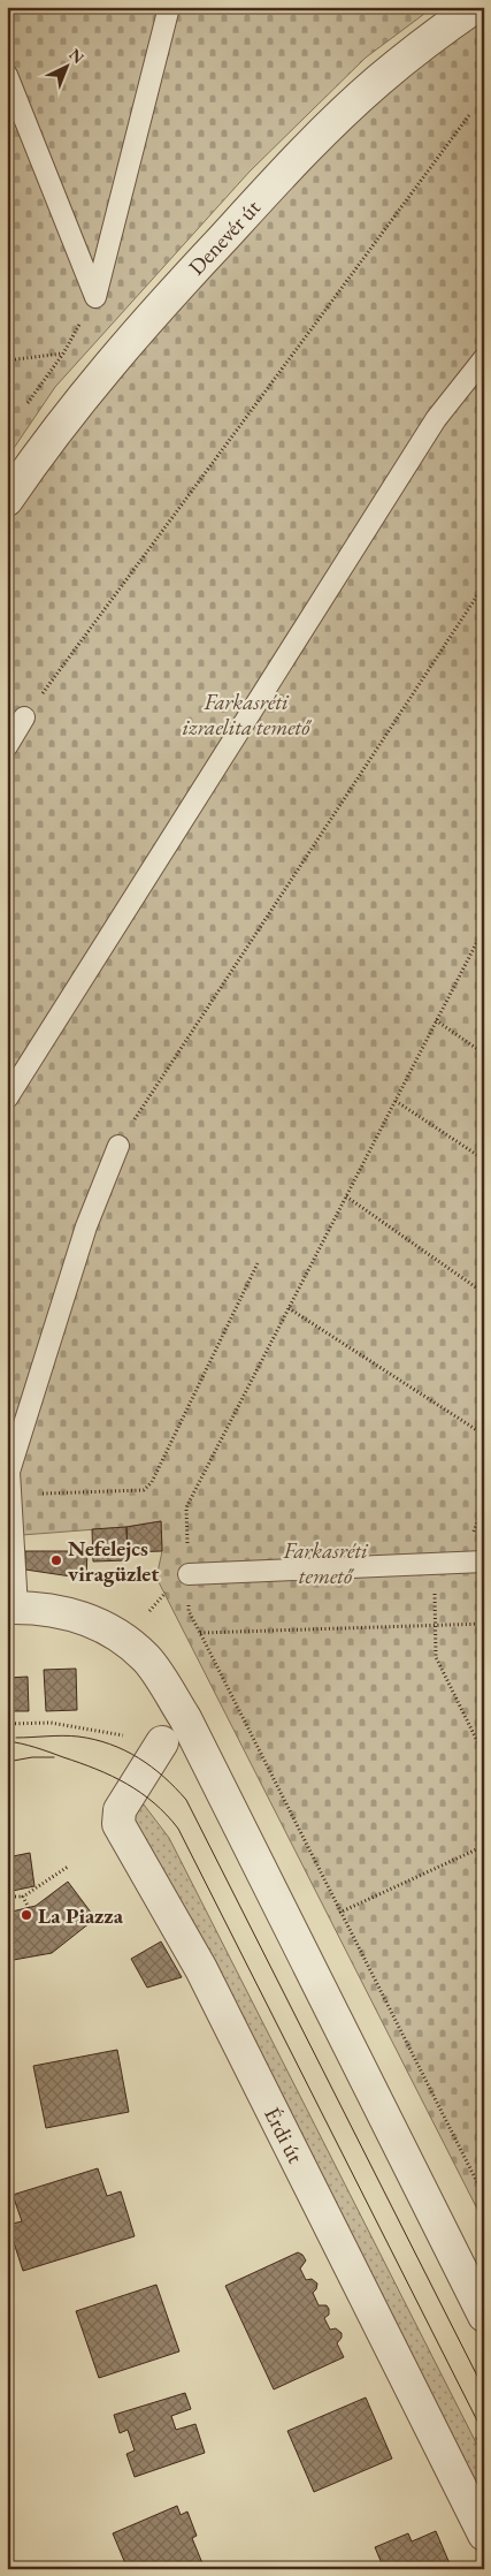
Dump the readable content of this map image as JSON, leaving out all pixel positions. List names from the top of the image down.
{
  "streets": {
    "street": ["Denevér út", "Érdi út"]
  },
  "parks": ["Farkasréti izraelita temető", "Farkasréti temető"],
  "places": ["Nefelejcs viragüzlet", "La Piazza"],
  "north": "top right"
}
